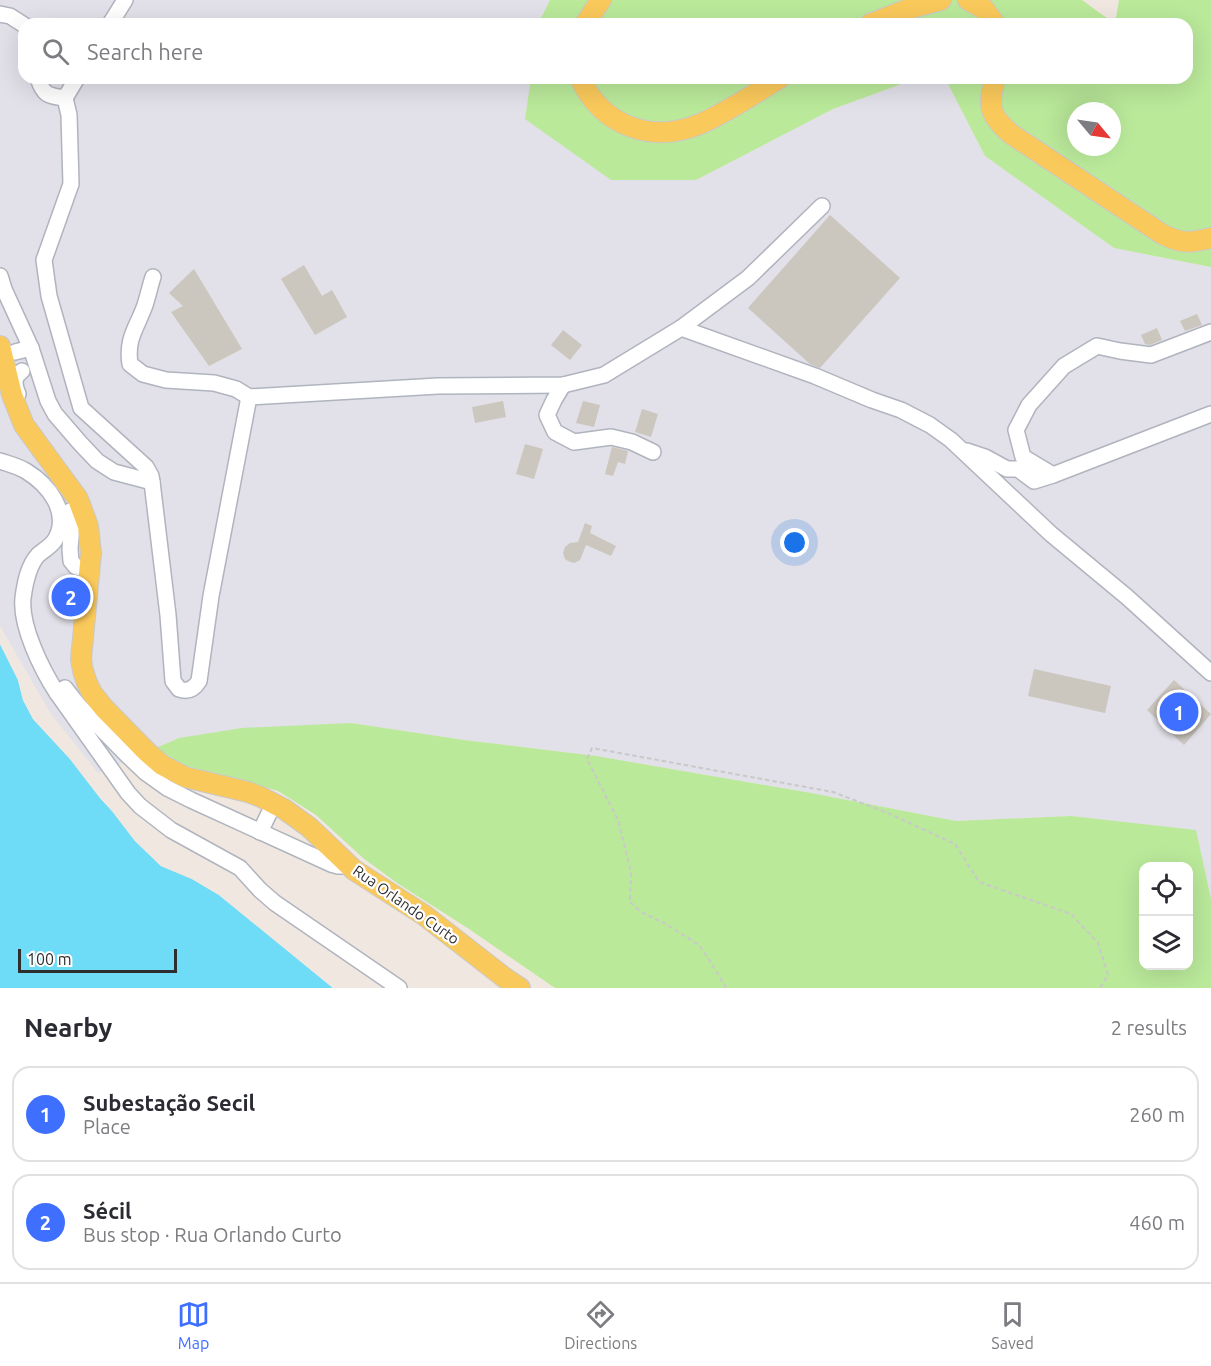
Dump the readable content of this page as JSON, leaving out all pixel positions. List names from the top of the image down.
{
  "streets": {
    "main road": ["Rua Orlando Curto"]
  },
  "scale_bar": "100 m",
  "north": "bottom right",
  "page": {
    "search": "Search here",
    "pins": ["2", "1"],
    "scale": "100 m",
    "heading": ["Nearby", "2 results"],
    "list": [
      {
        "mark": "1",
        "name": "Subestação Secil",
        "note": "Place",
        "value": "260 m"
      },
      {
        "mark": "2",
        "name": "Sécil",
        "note": "Bus stop · Rua Orlando Curto",
        "value": "460 m"
      }
    ],
    "nav": ["Map", "Directions", "Saved"]
  }
}
